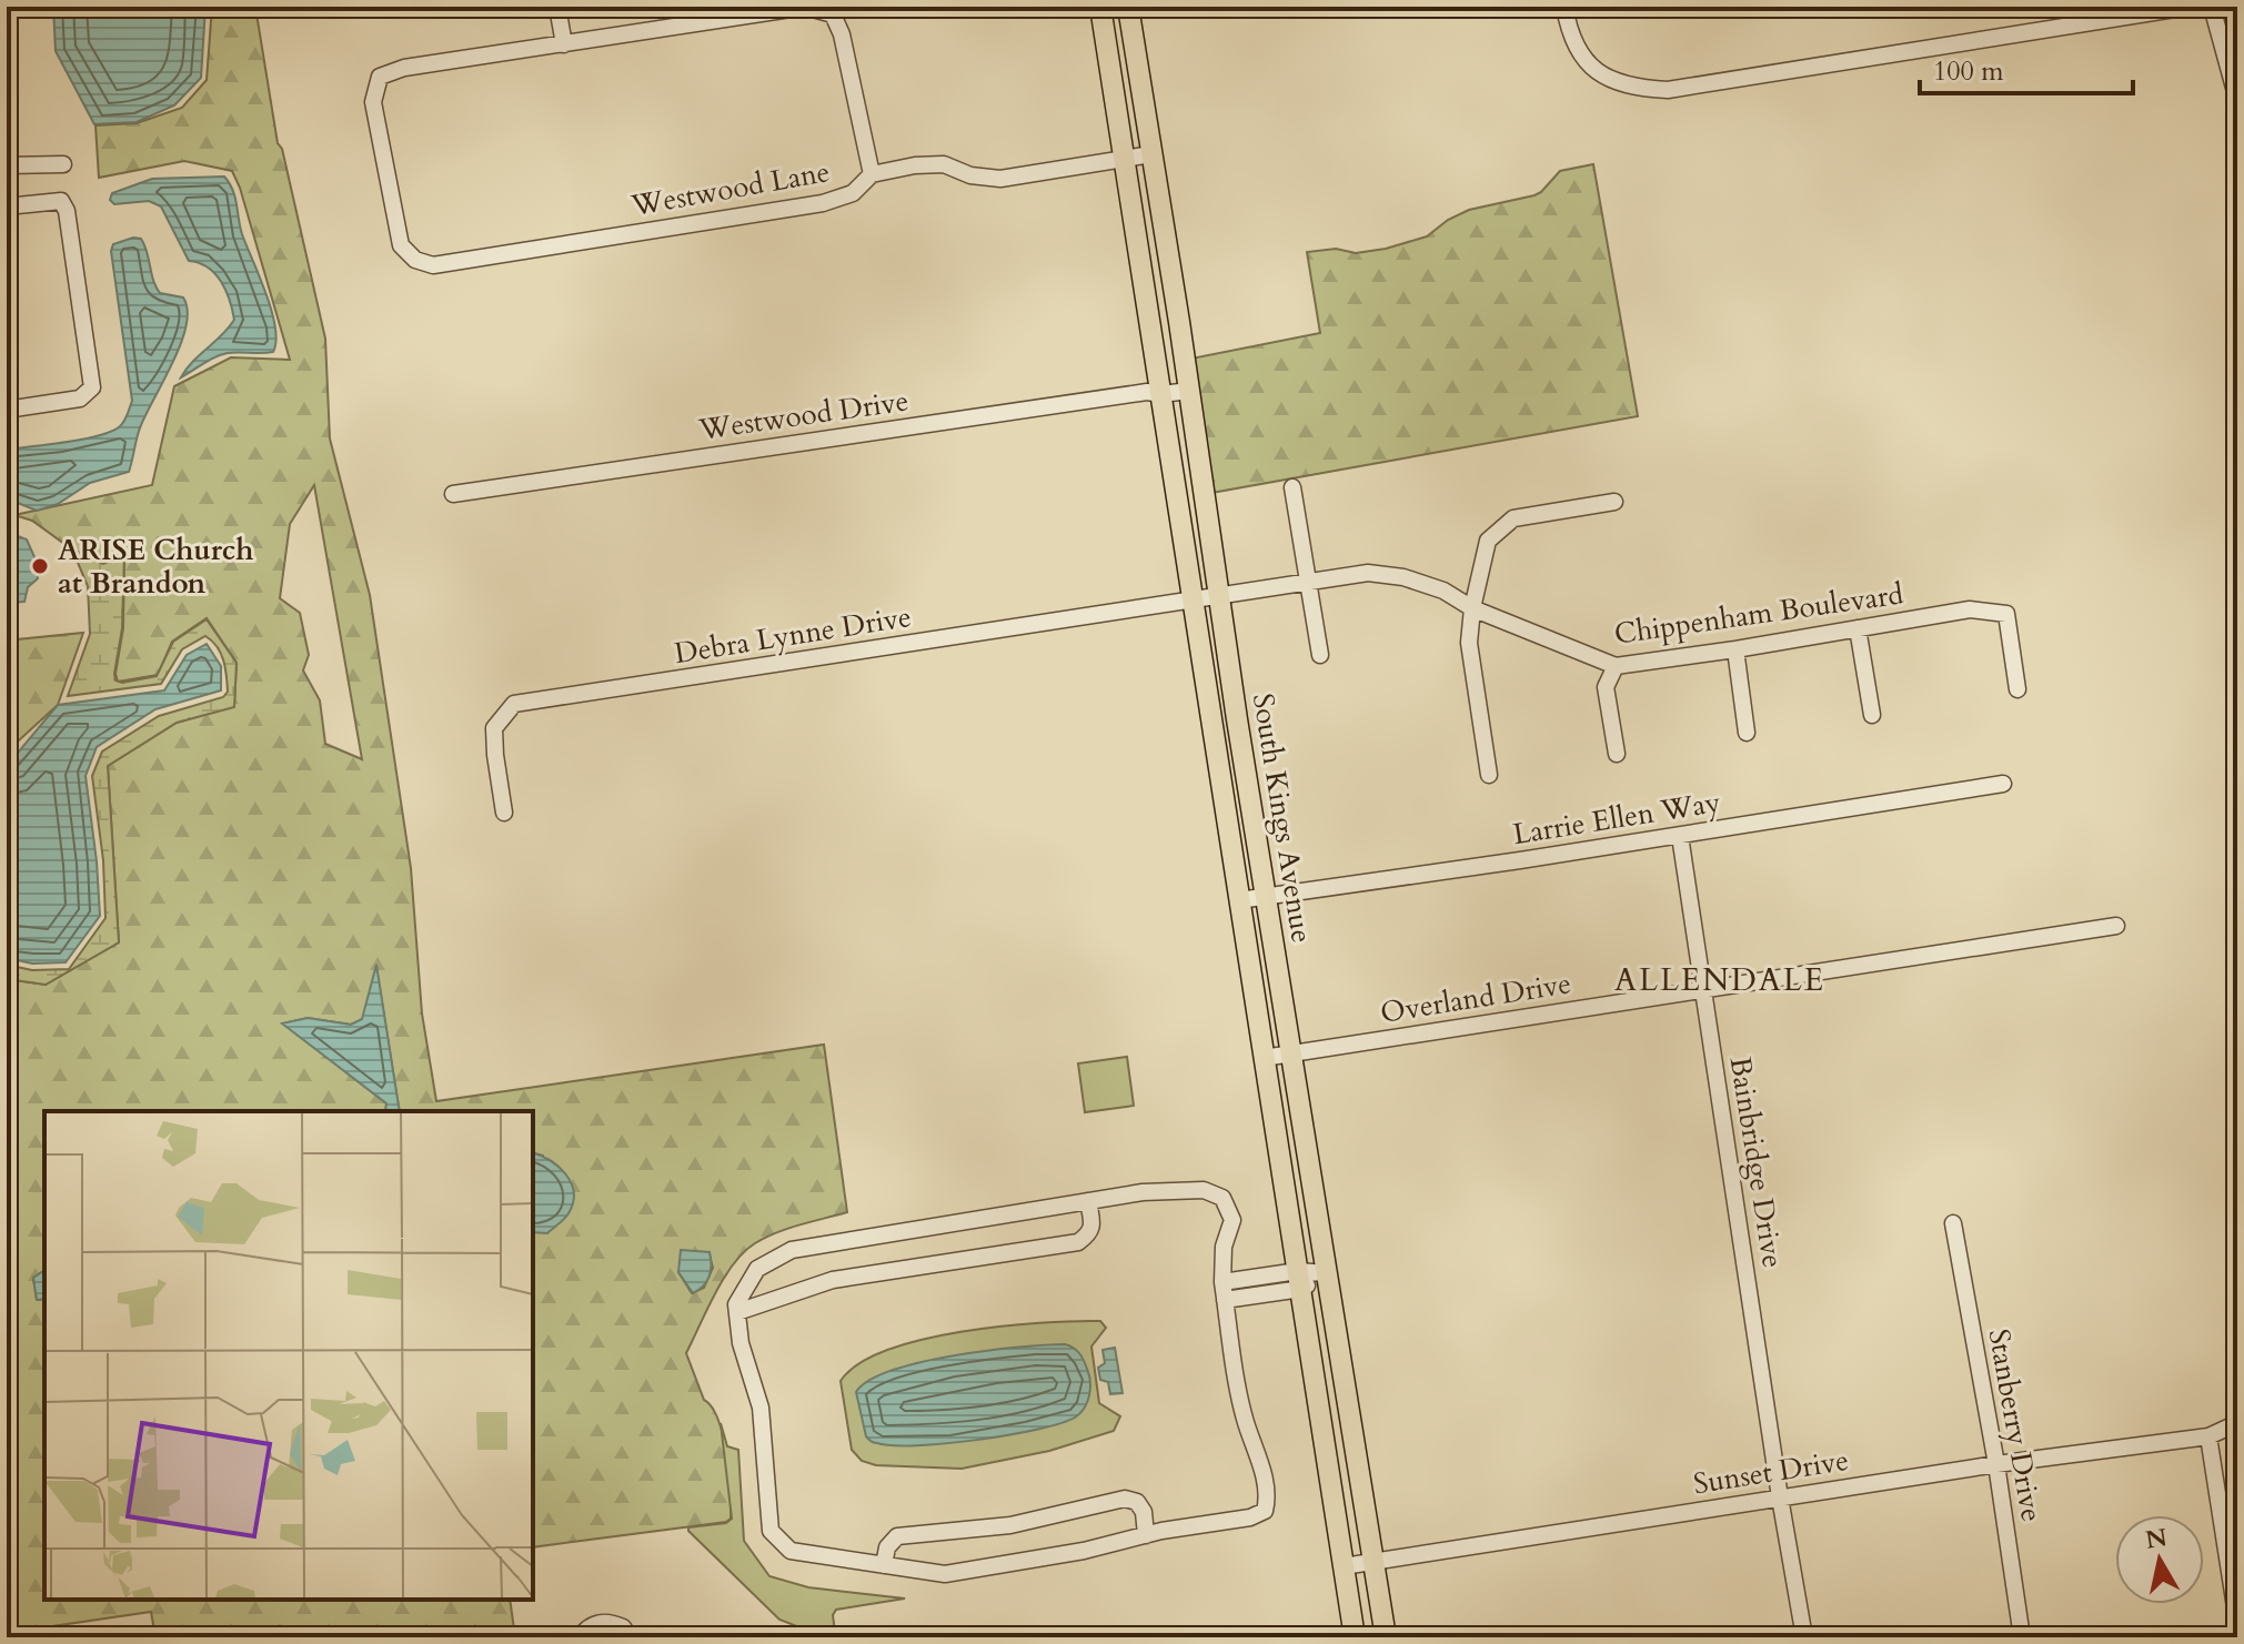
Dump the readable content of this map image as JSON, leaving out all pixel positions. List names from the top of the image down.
{
  "streets": {
    "main road": ["South Kings Avenue"],
    "street": [
      "Westwood Lane",
      "Westwood Drive",
      "Chippenham Boulevard",
      "Debra Lynne Drive",
      "Larrie Ellen Way",
      "Overland Drive",
      "Bainbridge Drive",
      "Stanberry Drive",
      "Sunset Drive"
    ]
  },
  "crossings": [
    ["Westwood Lane", "South Kings Avenue"],
    ["Westwood Drive", "South Kings Avenue"],
    ["Chippenham Boulevard", "Debra Lynne Drive"],
    ["Chippenham Boulevard", "South Kings Avenue"],
    ["Debra Lynne Drive", "South Kings Avenue"],
    ["South Kings Avenue", "Larrie Ellen Way"],
    ["South Kings Avenue", "Overland Drive"],
    ["South Kings Avenue", "Sunset Drive"],
    ["Larrie Ellen Way", "Bainbridge Drive"],
    ["Overland Drive", "Bainbridge Drive"],
    ["Bainbridge Drive", "Sunset Drive"],
    ["Stanberry Drive", "Sunset Drive"]
  ],
  "districts": ["ALLENDALE"],
  "places": ["ARISE Church at Brandon"],
  "scale_bar": "100 m",
  "north": "top"
}
